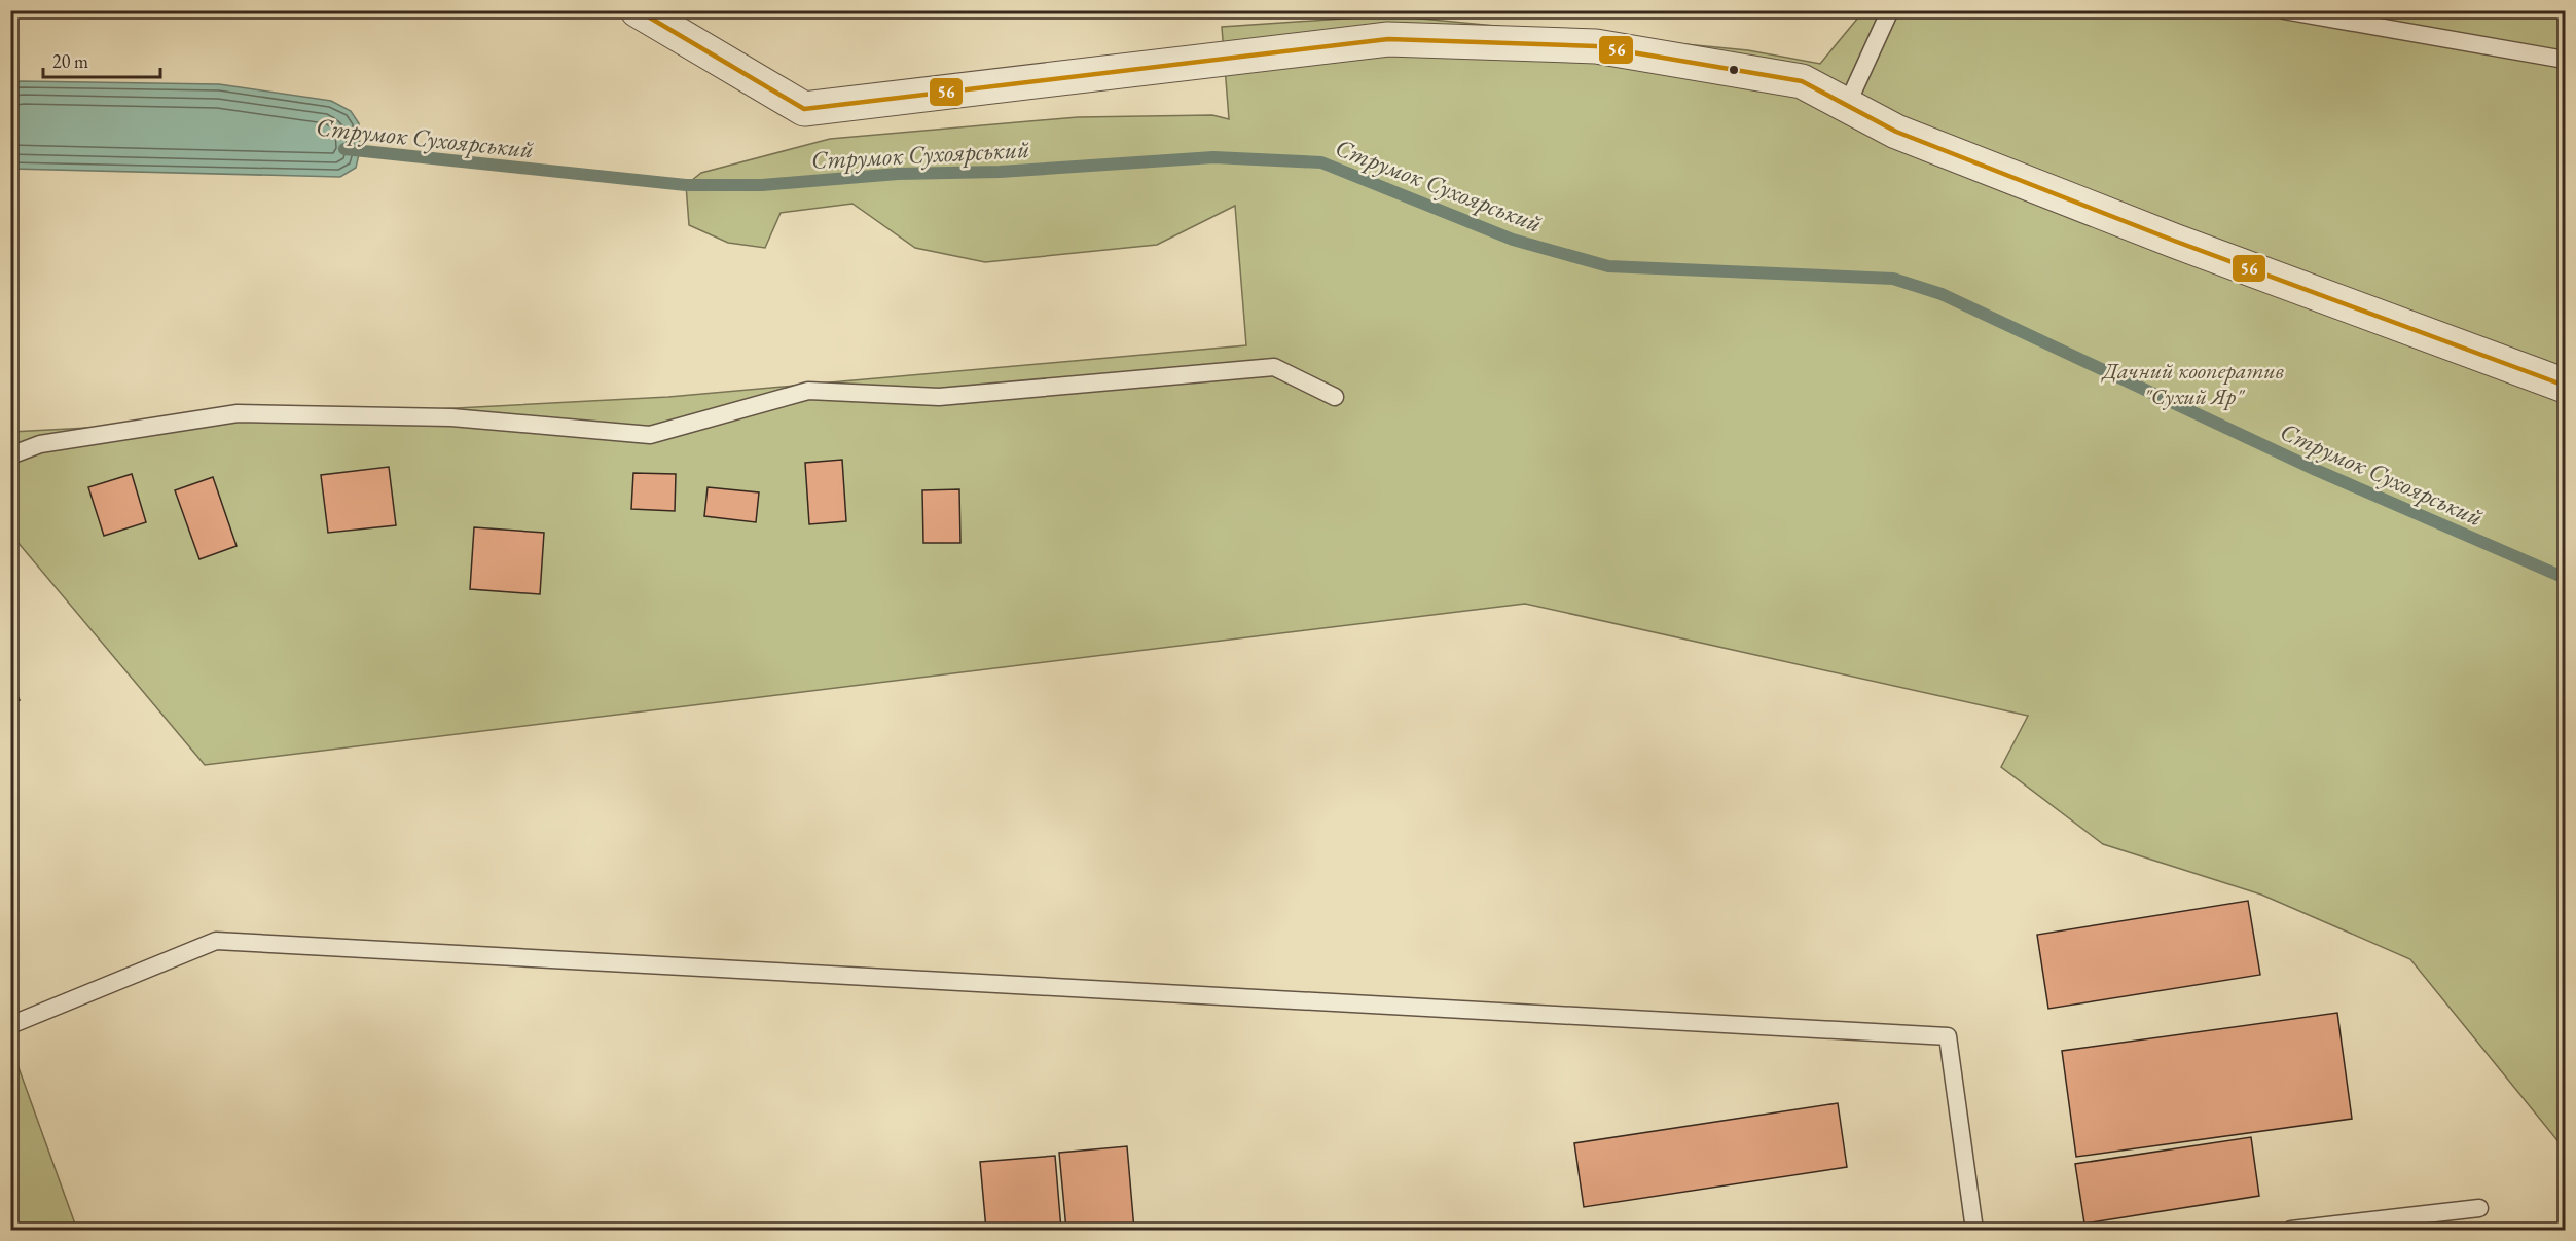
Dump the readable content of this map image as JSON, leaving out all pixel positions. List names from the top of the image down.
{
  "water": ["Струмок Сухоярський"],
  "parks": ["Дачний кооператив \"Сухий Яр\""],
  "lines": ["transit line 56"],
  "scale_bar": "20 m"
}
